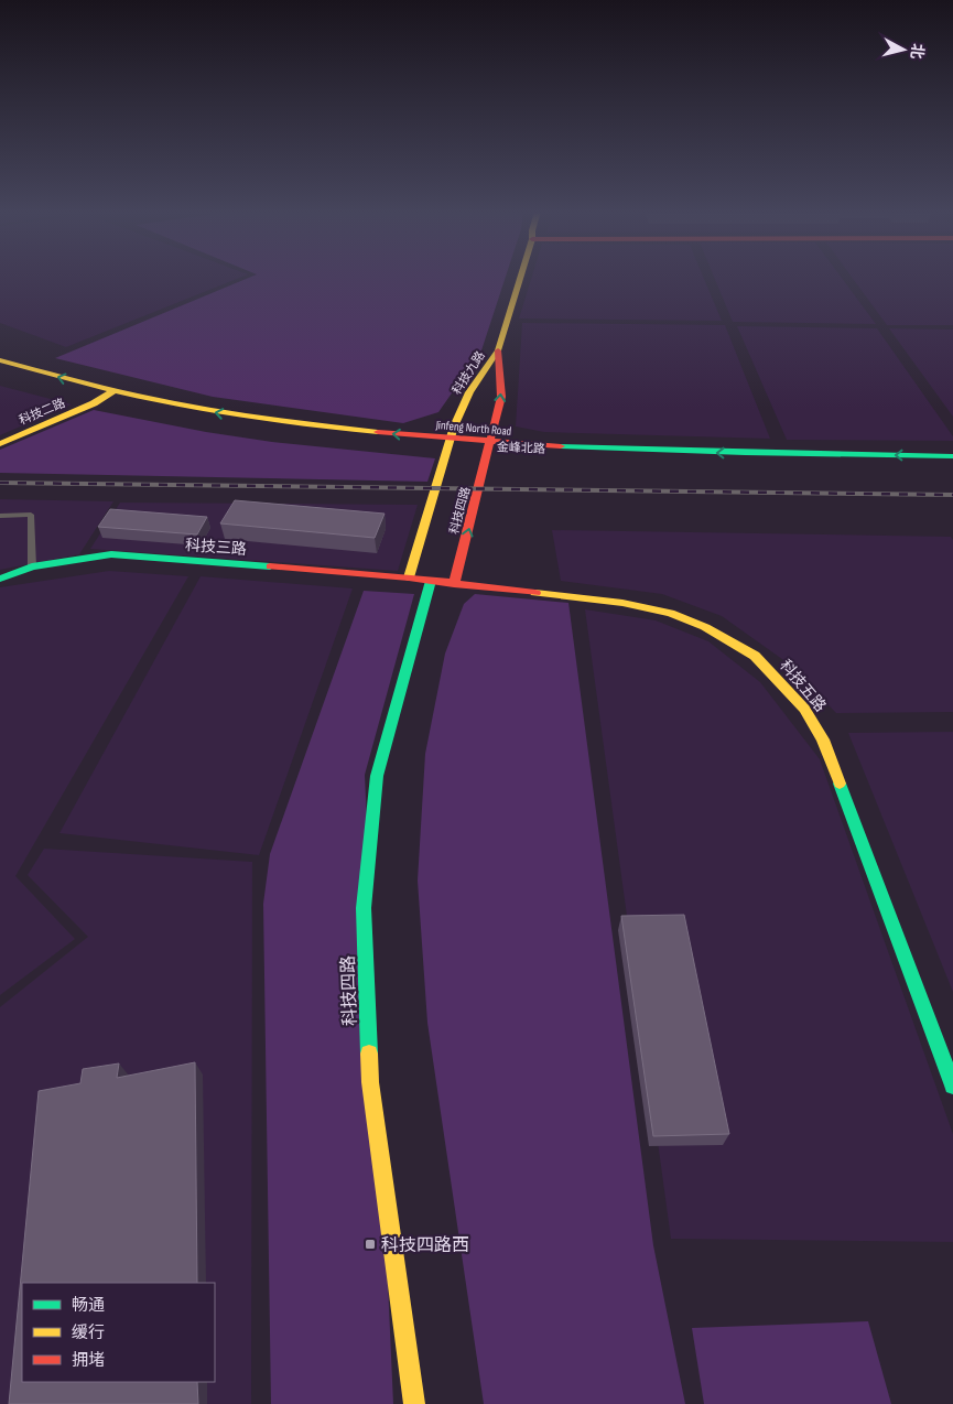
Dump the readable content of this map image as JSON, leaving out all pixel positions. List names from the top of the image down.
{
  "streets": {
    "street": [
      "科技九路",
      "科技二路",
      "Jinfeng North Road",
      "科技四路",
      "科技三路",
      "科技五路"
    ]
  },
  "crossings": [
    ["科技九路", "Jinfeng North Road"],
    ["科技九路", "科技四路"],
    ["科技二路", "Jinfeng North Road"],
    ["Jinfeng North Road", "科技四路"],
    ["科技四路", "科技三路"],
    ["科技四路", "科技五路"],
    ["科技三路", "科技五路"]
  ],
  "one_way": ["Jinfeng North Road"],
  "places": {
    "transit": ["科技四路西"]
  },
  "legend": ["畅通", "缓行", "拥堵"],
  "north": "right"
}
